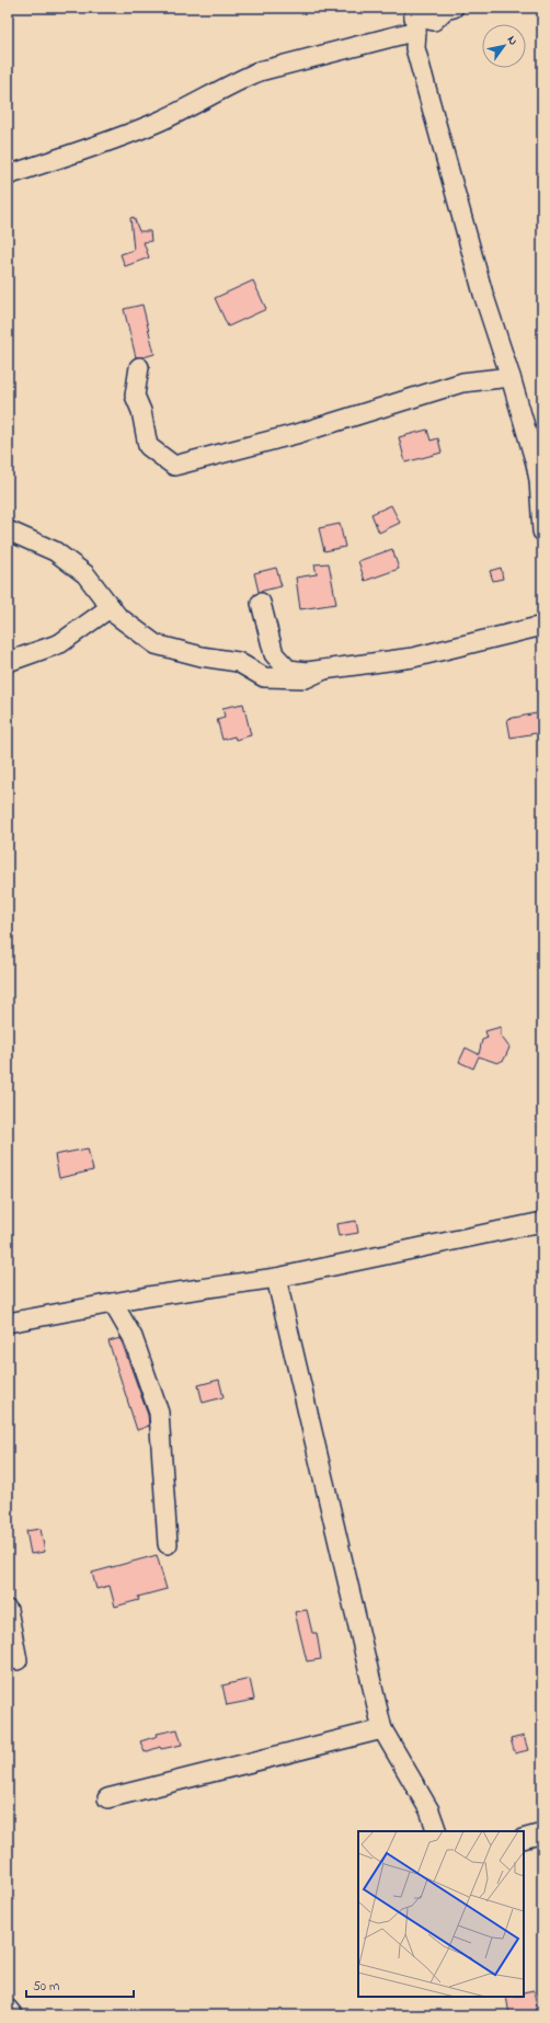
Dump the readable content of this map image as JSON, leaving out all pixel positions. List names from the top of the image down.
{
  "scale_bar": "50 m",
  "north": "top right"
}
